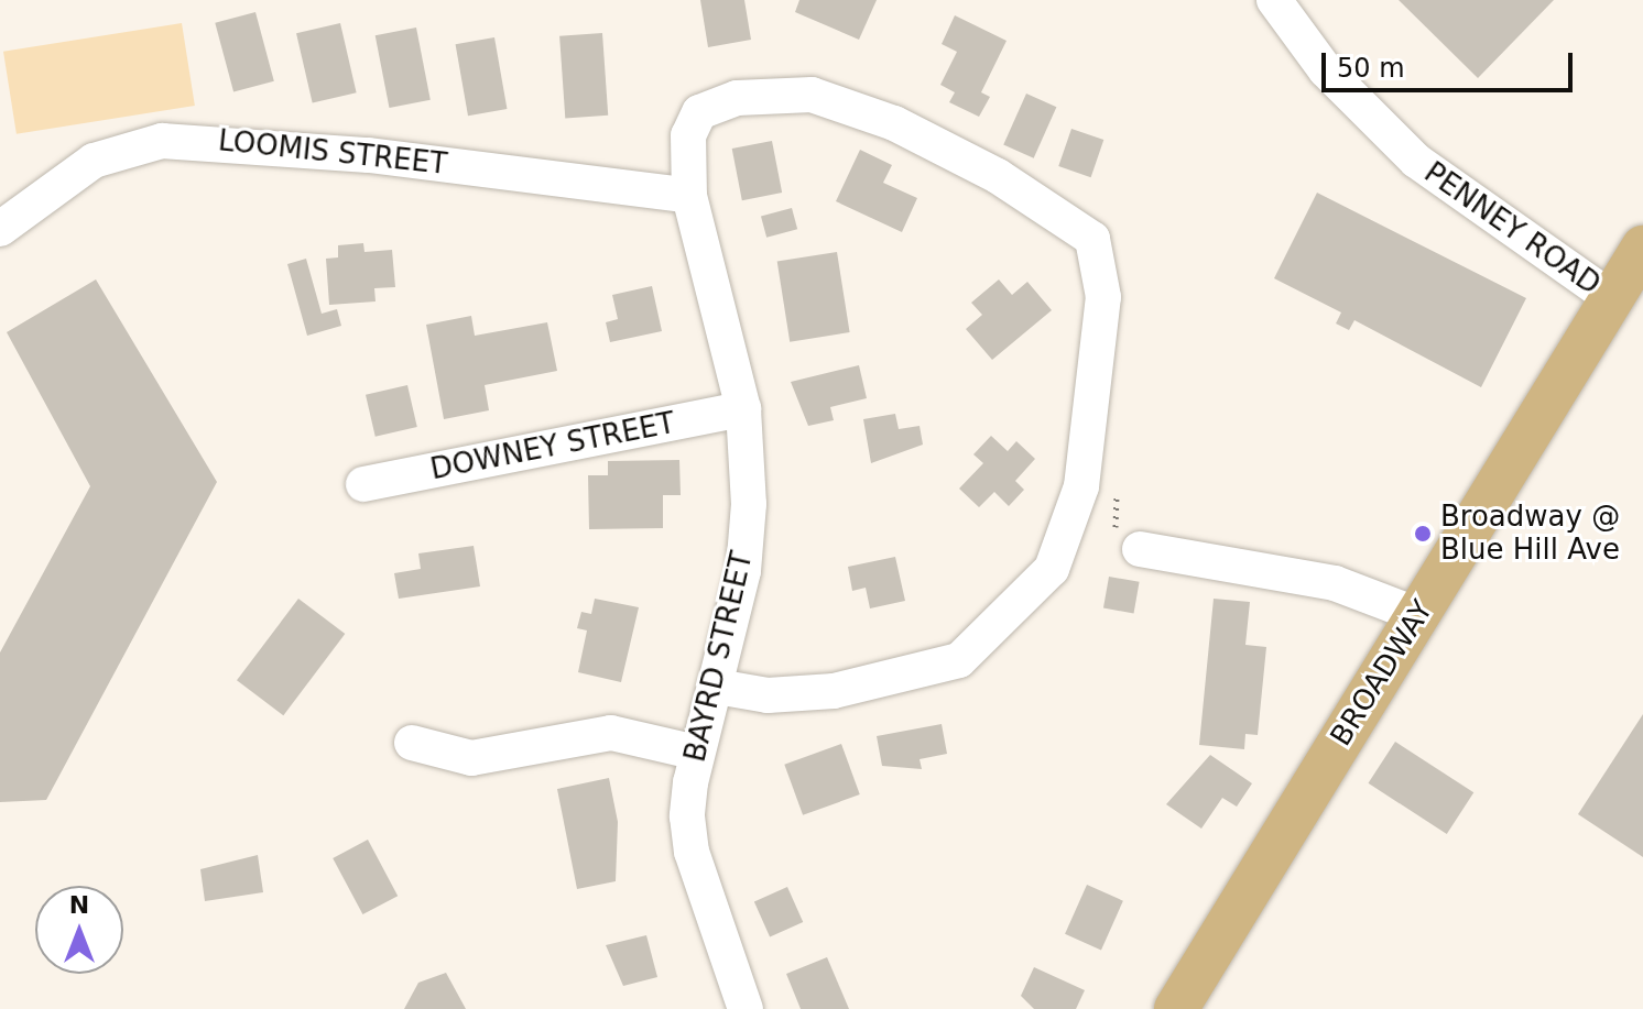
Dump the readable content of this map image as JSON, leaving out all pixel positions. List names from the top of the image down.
{
  "streets": {
    "main road": ["BROADWAY"],
    "street": [
      "LOOMIS STREET",
      "PENNEY ROAD",
      "DOWNEY STREET",
      "BAYRD STREET"
    ]
  },
  "crossings": [
    ["LOOMIS STREET", "BAYRD STREET"],
    ["PENNEY ROAD", "BROADWAY"],
    ["DOWNEY STREET", "BAYRD STREET"]
  ],
  "places": ["Broadway @ Blue Hill Ave"],
  "scale_bar": "50 m",
  "north": "top"
}
